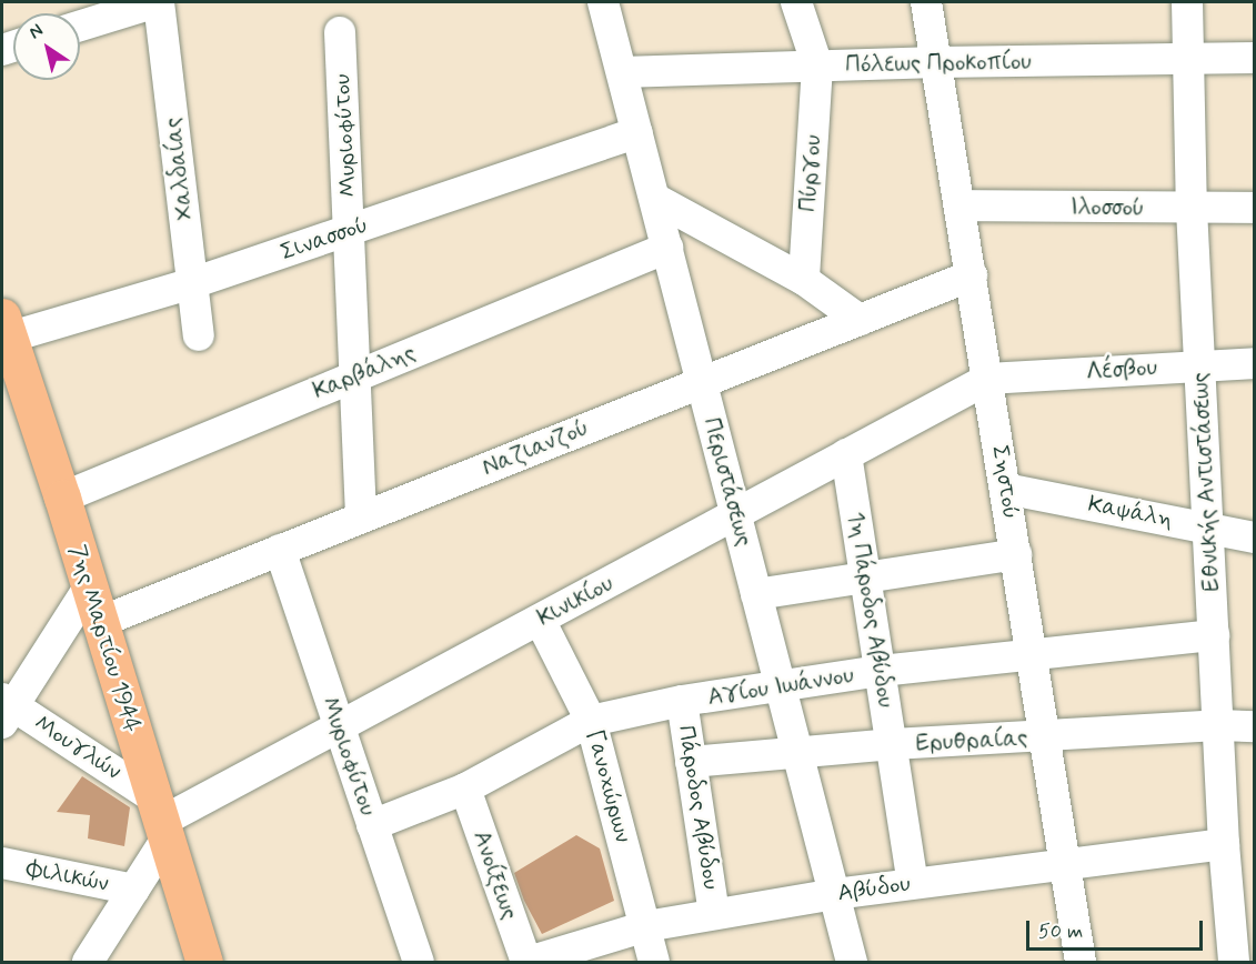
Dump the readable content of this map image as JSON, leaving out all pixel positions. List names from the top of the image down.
{
  "streets": {
    "main road": ["7ης Μαρτίου 1944"],
    "street": [
      "Πόλεως Προκοπίου",
      "Μυριοφύτου",
      "Χαλδαίας",
      "Πύργου",
      "Ιλοσσού",
      "Σινασσού",
      "Λέσβου",
      "Καρβάλης",
      "Ναζιανζού",
      "Περιστάσεως",
      "Σηστού",
      "Εθνικής Αντιστάσεως",
      "Καψάλη",
      "Κινικίου",
      "1η Πάροδος Αβύδου",
      "Αγίου Ιωάννου",
      "Ερυθραίας",
      "Μουγλών",
      "Γανοχώρων",
      "Πάροδος Αβύδου",
      "Ανοίξεως",
      "Φιλικών",
      "Αβύδου"
    ]
  },
  "crossings": [
    ["Πόλεως Προκοπίου", "Πύργου"],
    ["Πόλεως Προκοπίου", "Περιστάσεως"],
    ["Πόλεως Προκοπίου", "Σηστού"],
    ["Πόλεως Προκοπίου", "Εθνικής Αντιστάσεως"],
    ["Μυριοφύτου", "Σινασσού"],
    ["Μυριοφύτου", "Καρβάλης"],
    ["Μυριοφύτου", "Ναζιανζού"],
    ["Μυριοφύτου", "Κινικίου"],
    ["Μυριοφύτου", "Αγίου Ιωάννου"],
    ["Χαλδαίας", "Σινασσού"],
    ["Ιλοσσού", "Σηστού"],
    ["Ιλοσσού", "Εθνικής Αντιστάσεως"],
    ["Σινασσού", "Περιστάσεως"],
    ["Σινασσού", "7ης Μαρτίου 1944"],
    ["Λέσβου", "Σηστού"],
    ["Λέσβου", "Εθνικής Αντιστάσεως"],
    ["Λέσβου", "Κινικίου"],
    ["Καρβάλης", "Περιστάσεως"],
    ["Καρβάλης", "7ης Μαρτίου 1944"],
    ["Ναζιανζού", "Περιστάσεως"],
    ["Ναζιανζού", "Σηστού"],
    ["Ναζιανζού", "7ης Μαρτίου 1944"],
    ["Περιστάσεως", "Κινικίου"],
    ["Περιστάσεως", "Αγίου Ιωάννου"],
    ["Περιστάσεως", "Ερυθραίας"],
    ["Περιστάσεως", "Αβύδου"],
    ["Σηστού", "Καψάλη"],
    ["Σηστού", "Κινικίου"],
    ["Σηστού", "Αγίου Ιωάννου"],
    ["Σηστού", "Ερυθραίας"],
    ["Σηστού", "Αβύδου"],
    ["Εθνικής Αντιστάσεως", "Καψάλη"],
    ["Εθνικής Αντιστάσεως", "Αγίου Ιωάννου"],
    ["Εθνικής Αντιστάσεως", "Ερυθραίας"],
    ["Εθνικής Αντιστάσεως", "Αβύδου"],
    ["Κινικίου", "1η Πάροδος Αβύδου"],
    ["Κινικίου", "7ης Μαρτίου 1944"],
    ["Κινικίου", "Μουγλών"],
    ["Κινικίου", "Γανοχώρων"],
    ["1η Πάροδος Αβύδου", "Αγίου Ιωάννου"],
    ["1η Πάροδος Αβύδου", "Ερυθραίας"],
    ["1η Πάροδος Αβύδου", "Αβύδου"],
    ["7ης Μαρτίου 1944", "Μουγλών"],
    ["Αγίου Ιωάννου", "Γανοχώρων"],
    ["Αγίου Ιωάννου", "Πάροδος Αβύδου"],
    ["Αγίου Ιωάννου", "Ανοίξεως"],
    ["Ερυθραίας", "Πάροδος Αβύδου"],
    ["Γανοχώρων", "Αβύδου"],
    ["Πάροδος Αβύδου", "Αβύδου"],
    ["Ανοίξεως", "Αβύδου"]
  ],
  "scale_bar": "50 m",
  "north": "top left"
}
